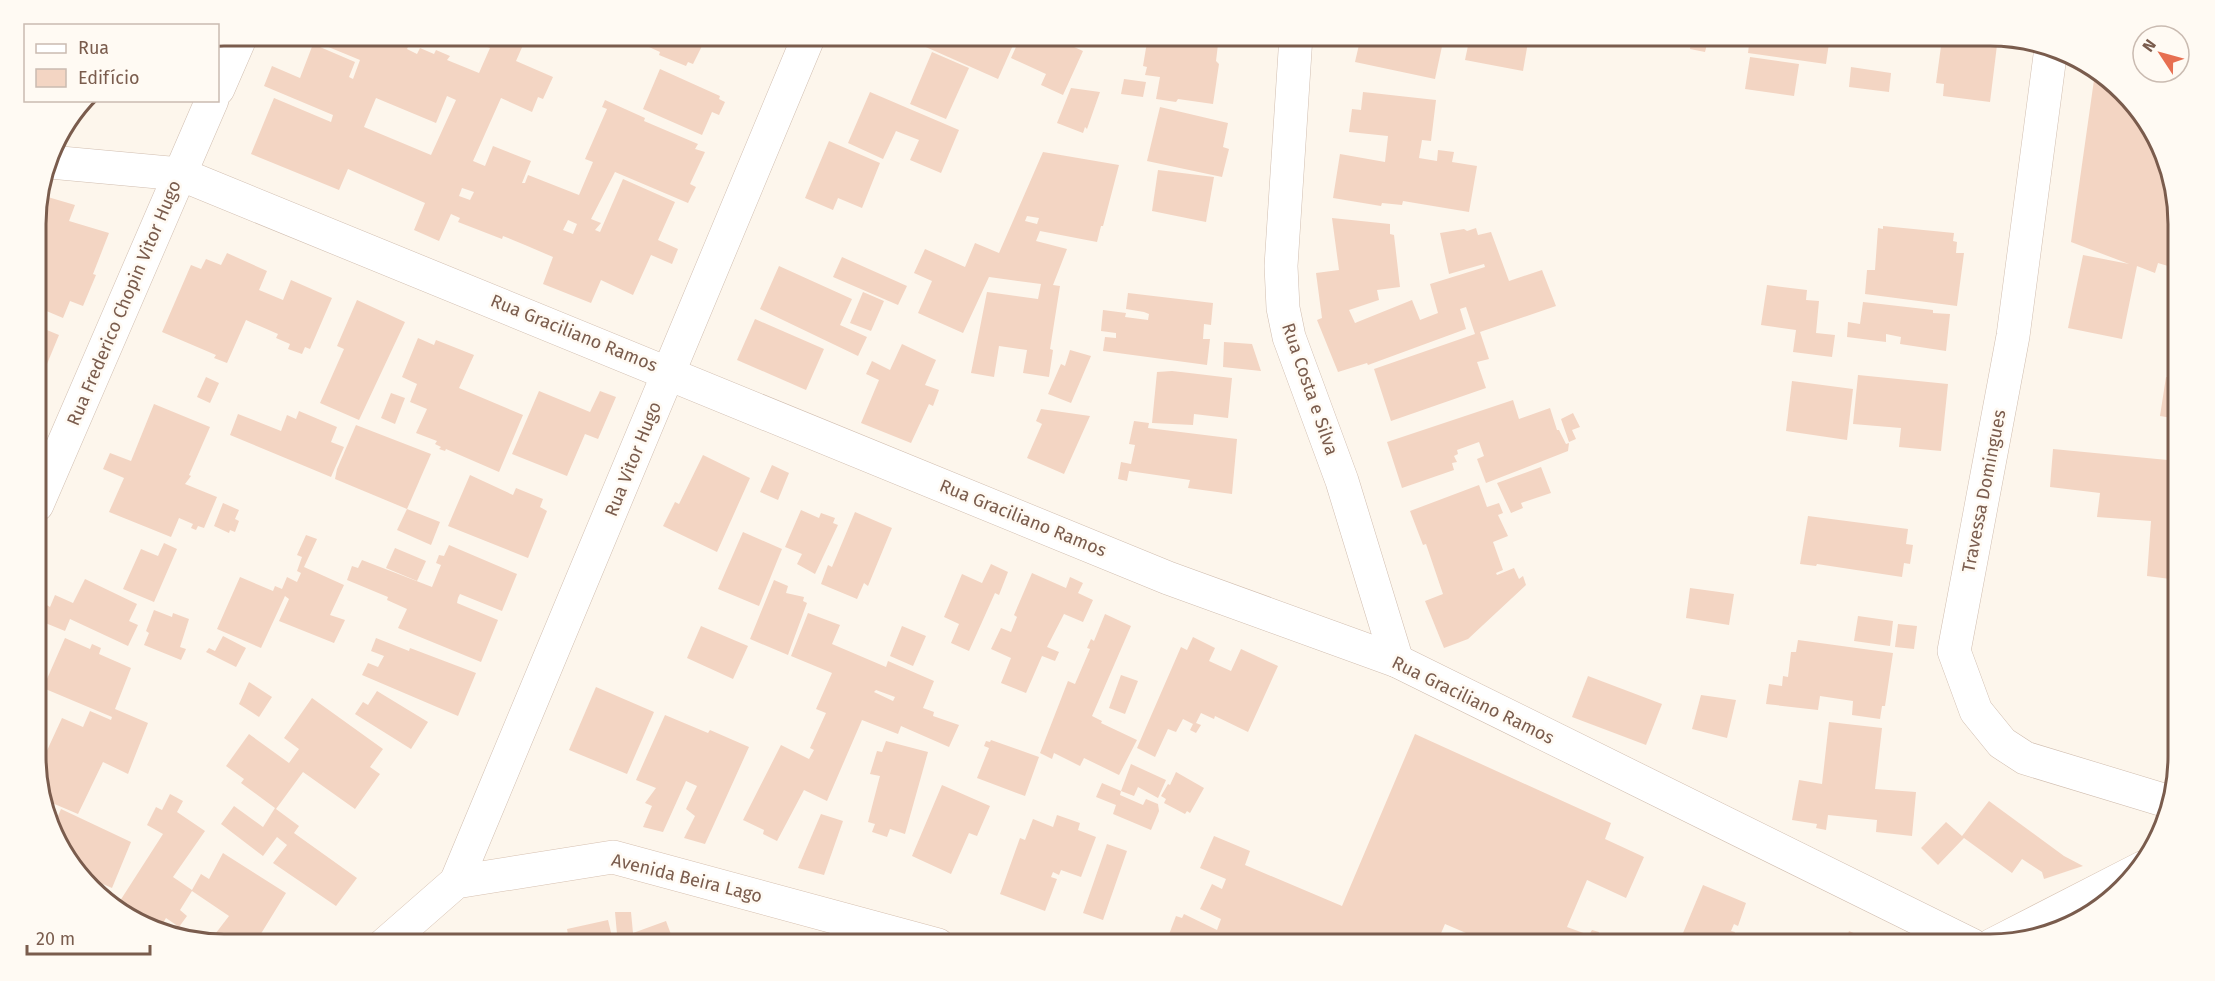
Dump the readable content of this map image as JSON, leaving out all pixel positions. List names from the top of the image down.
{
  "streets": {
    "street": [
      "Rua Frederico Chopin Vitor Hugo",
      "Rua Graciliano Ramos",
      "Rua Costa e Silva",
      "Rua Vitor Hugo",
      "Travessa Domingues",
      "Avenida Beira Lago"
    ]
  },
  "crossings": [
    ["Rua Frederico Chopin Vitor Hugo", "Rua Graciliano Ramos"],
    ["Rua Graciliano Ramos", "Rua Costa e Silva"],
    ["Rua Graciliano Ramos", "Rua Vitor Hugo"],
    ["Rua Vitor Hugo", "Avenida Beira Lago"]
  ],
  "legend": ["Rua", "Edifício"],
  "scale_bar": "20 m",
  "north": "top left"
}
